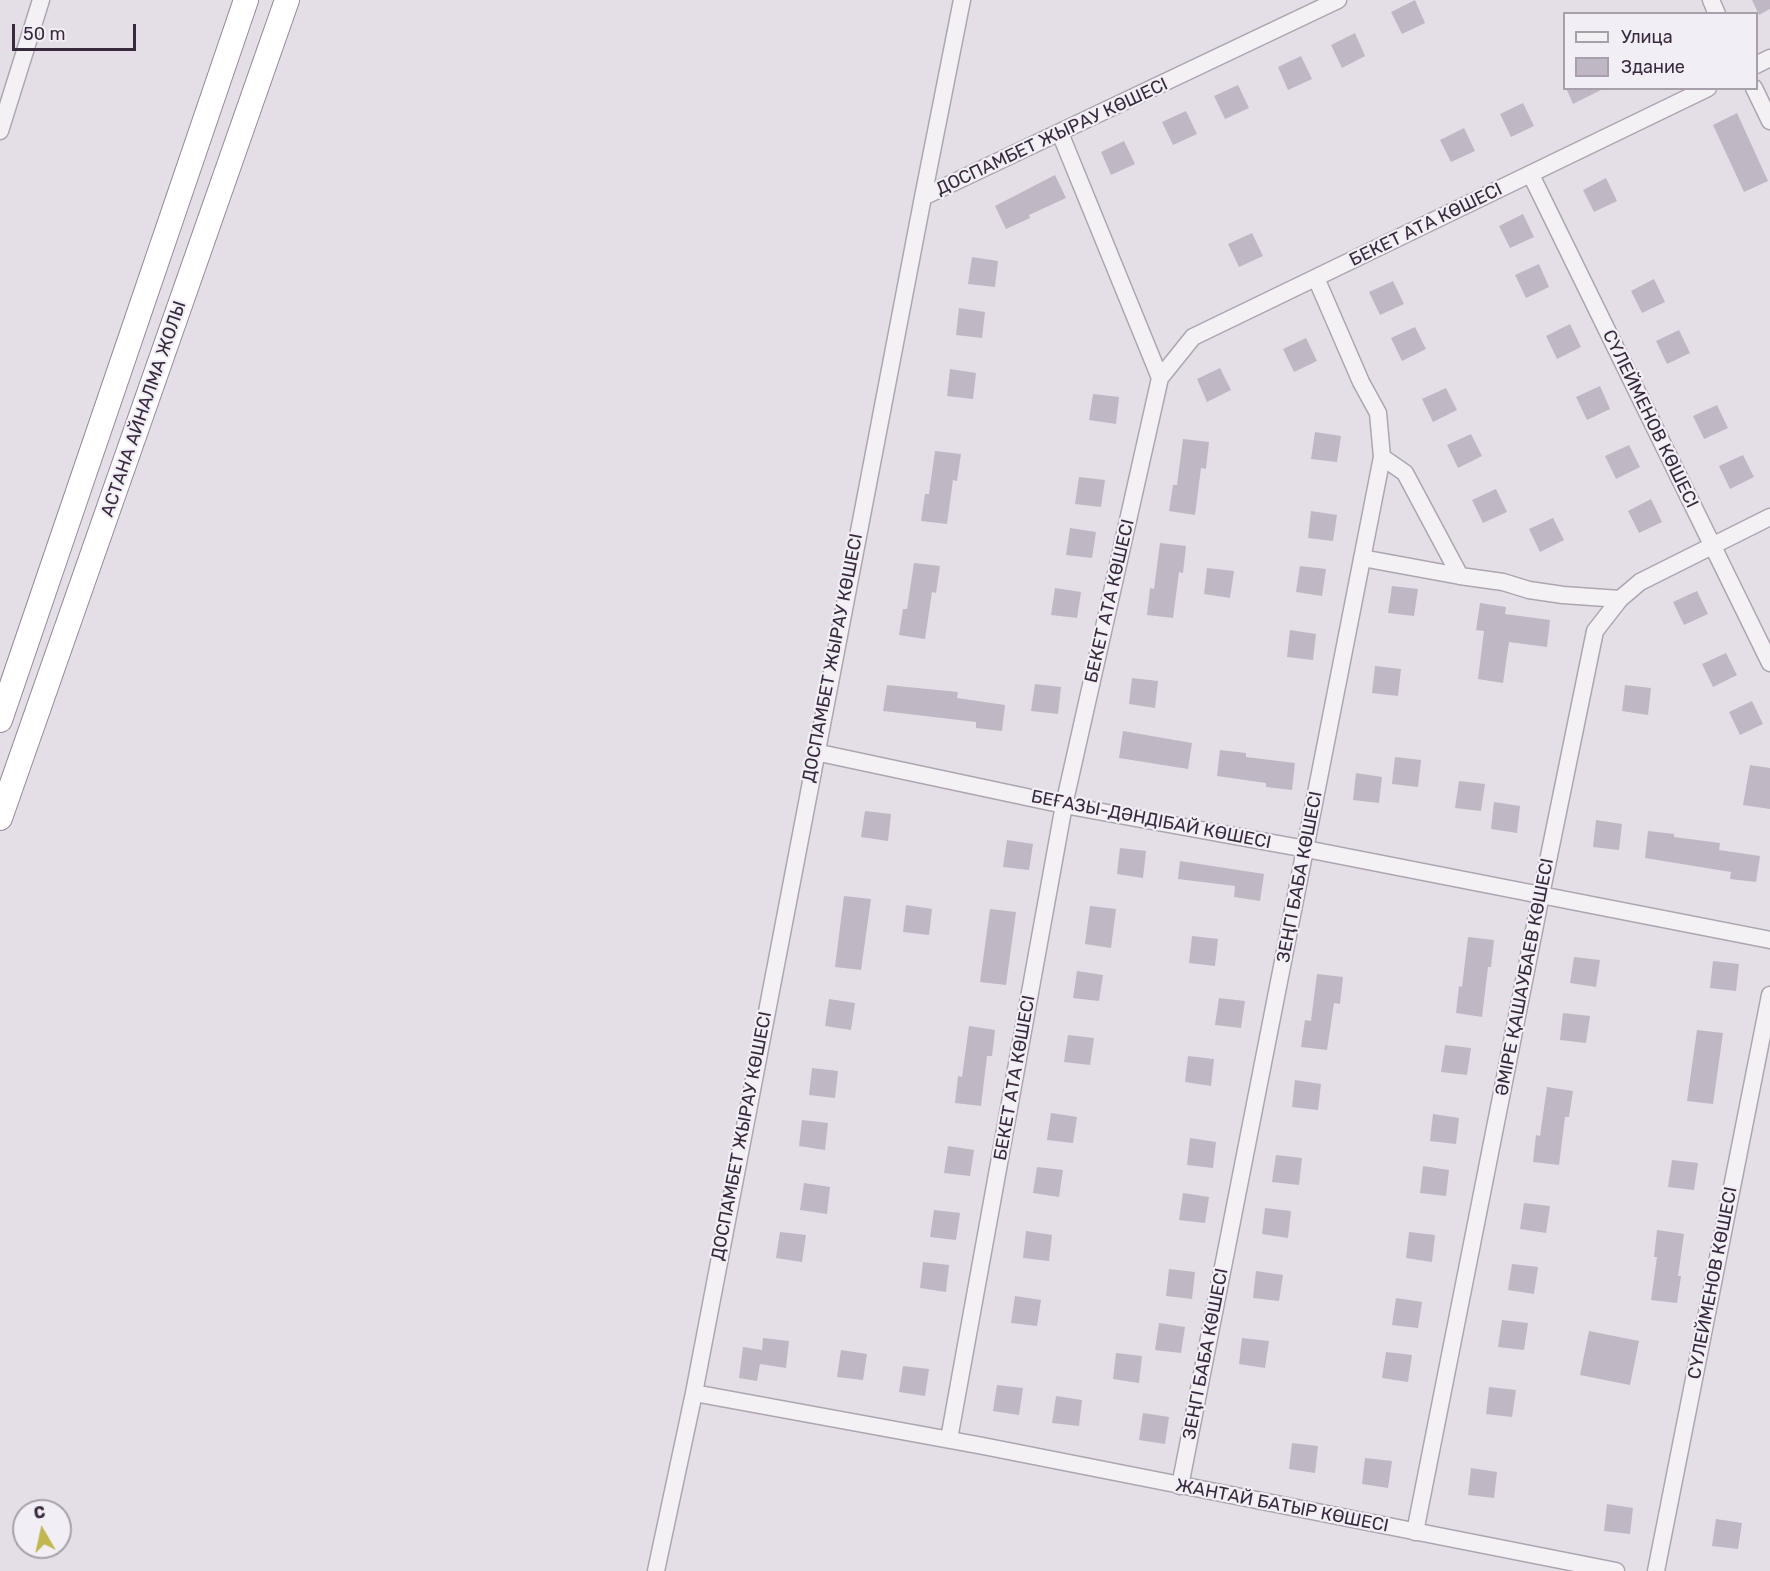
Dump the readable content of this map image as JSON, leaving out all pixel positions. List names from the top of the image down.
{
  "streets": {
    "highway": ["АСТАНА АЙНАЛМА ЖОЛЫ"],
    "street": [
      "ДОСПАМБЕТ ЖЫРАУ КӨШЕСІ",
      "БЕКЕТ АТА КӨШЕСІ",
      "СҮЛЕЙМЕНОВ КӨШЕСІ",
      "БЕҒАЗЫ-ДӘНДІБАЙ КӨШЕСІ",
      "ЗЕҢГІ БАБА КӨШЕСІ",
      "ӘМІРЕ ҚАШАУБАЕВ КӨШЕСІ",
      "ЖАНТАЙ БАТЫР КӨШЕСІ"
    ]
  },
  "crossings": [
    ["ДОСПАМБЕТ ЖЫРАУ КӨШЕСІ", "БЕҒАЗЫ-ДӘНДІБАЙ КӨШЕСІ"],
    ["ДОСПАМБЕТ ЖЫРАУ КӨШЕСІ", "ЖАНТАЙ БАТЫР КӨШЕСІ"],
    ["БЕКЕТ АТА КӨШЕСІ", "СҮЛЕЙМЕНОВ КӨШЕСІ"],
    ["БЕКЕТ АТА КӨШЕСІ", "БЕҒАЗЫ-ДӘНДІБАЙ КӨШЕСІ"],
    ["БЕКЕТ АТА КӨШЕСІ", "ЗЕҢГІ БАБА КӨШЕСІ"],
    ["БЕКЕТ АТА КӨШЕСІ", "ЖАНТАЙ БАТЫР КӨШЕСІ"],
    ["СҮЛЕЙМЕНОВ КӨШЕСІ", "ӘМІРЕ ҚАШАУБАЕВ КӨШЕСІ"],
    ["БЕҒАЗЫ-ДӘНДІБАЙ КӨШЕСІ", "ЗЕҢГІ БАБА КӨШЕСІ"],
    ["БЕҒАЗЫ-ДӘНДІБАЙ КӨШЕСІ", "ӘМІРЕ ҚАШАУБАЕВ КӨШЕСІ"],
    ["ЗЕҢГІ БАБА КӨШЕСІ", "ЖАНТАЙ БАТЫР КӨШЕСІ"],
    ["ӘМІРЕ ҚАШАУБАЕВ КӨШЕСІ", "ЖАНТАЙ БАТЫР КӨШЕСІ"]
  ],
  "legend": ["Улица", "Здание"],
  "scale_bar": "50 m",
  "north": "top"
}
